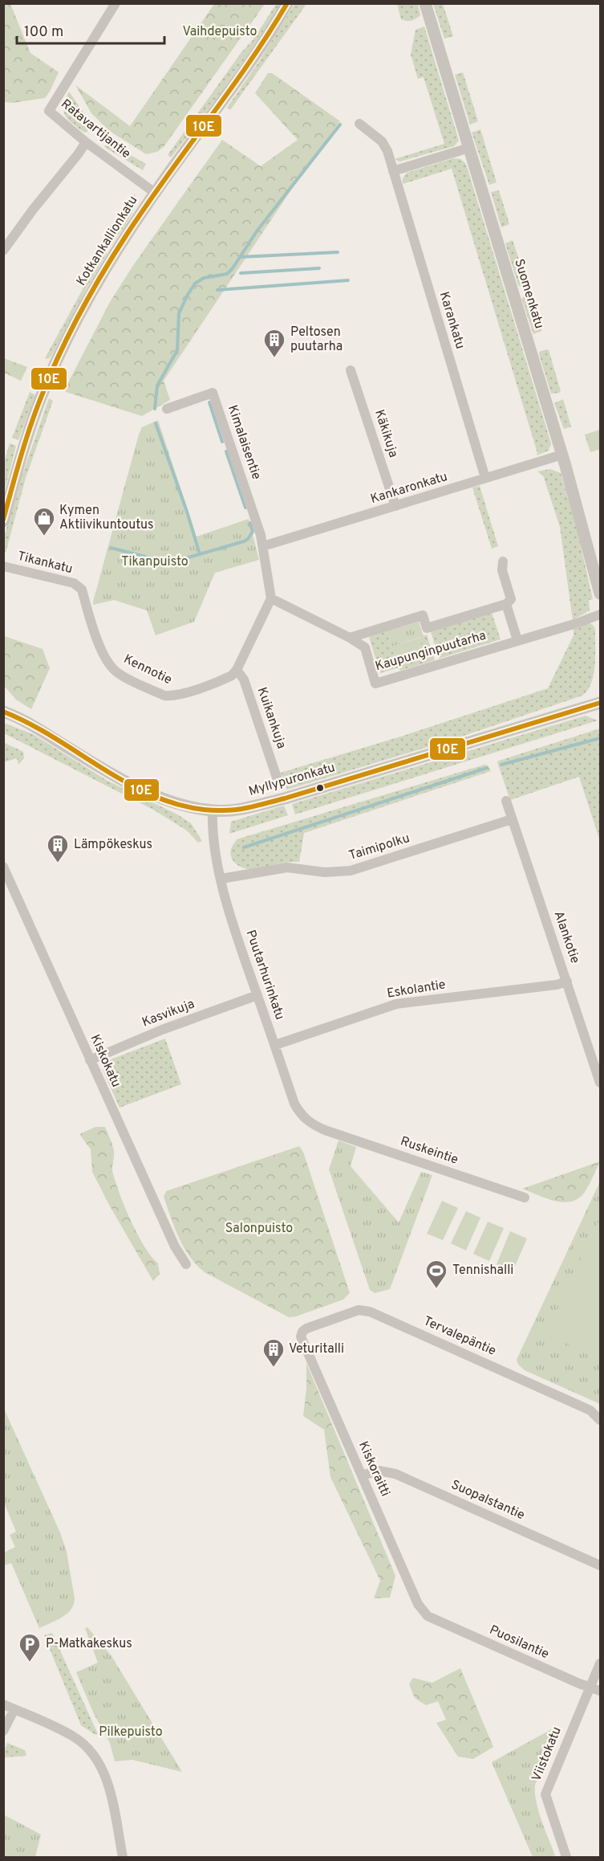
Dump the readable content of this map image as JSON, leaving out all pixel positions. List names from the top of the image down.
{
  "streets": {
    "street": [
      "Ratavartijantie",
      "Kotkankallionkatu",
      "Suomenkatu",
      "Karankatu",
      "Käkikuja",
      "Kimalaisentie",
      "Kankaronkatu",
      "Tikankatu",
      "Kaupunginpuutarha",
      "Kennotie",
      "Kuikankuja",
      "Myllypuronkatu",
      "Taimipolku",
      "Alankotie",
      "Puutarhurinkatu",
      "Eskolantie",
      "Kasvikuja",
      "Kiskokatu",
      "Ruskeintie",
      "Tervalepäntie",
      "Kiskoraitti",
      "Suopalstantie",
      "Puosilantie",
      "Viistokatu"
    ]
  },
  "crossings": [
    ["Ratavartijantie", "Kotkankallionkatu"],
    ["Suomenkatu", "Kankaronkatu"],
    ["Karankatu", "Kankaronkatu"],
    ["Käkikuja", "Kankaronkatu"],
    ["Kimalaisentie", "Kankaronkatu"],
    ["Tikankatu", "Kennotie"],
    ["Kennotie", "Kuikankuja"],
    ["Myllypuronkatu", "Puutarhurinkatu"],
    ["Taimipolku", "Alankotie"],
    ["Taimipolku", "Puutarhurinkatu"],
    ["Alankotie", "Eskolantie"],
    ["Puutarhurinkatu", "Eskolantie"],
    ["Puutarhurinkatu", "Kasvikuja"],
    ["Puutarhurinkatu", "Ruskeintie"],
    ["Kasvikuja", "Kiskokatu"],
    ["Tervalepäntie", "Kiskoraitti"],
    ["Kiskoraitti", "Suopalstantie"],
    ["Kiskoraitti", "Puosilantie"],
    ["Puosilantie", "Viistokatu"]
  ],
  "parks": [
    "Vaihdepuisto",
    "Tikanpuisto",
    "Salonpuisto",
    "Pilkepuisto"
  ],
  "places": {
    "building": ["Peltosen puutarha", "Lämpökeskus", "Veturitalli"],
    "shop": ["Kymen Aktiivikuntoutus"],
    "sports": ["Tennishalli"],
    "parking": ["P-Matkakeskus"]
  },
  "lines": ["transit line 10E"],
  "scale_bar": "100 m"
}
